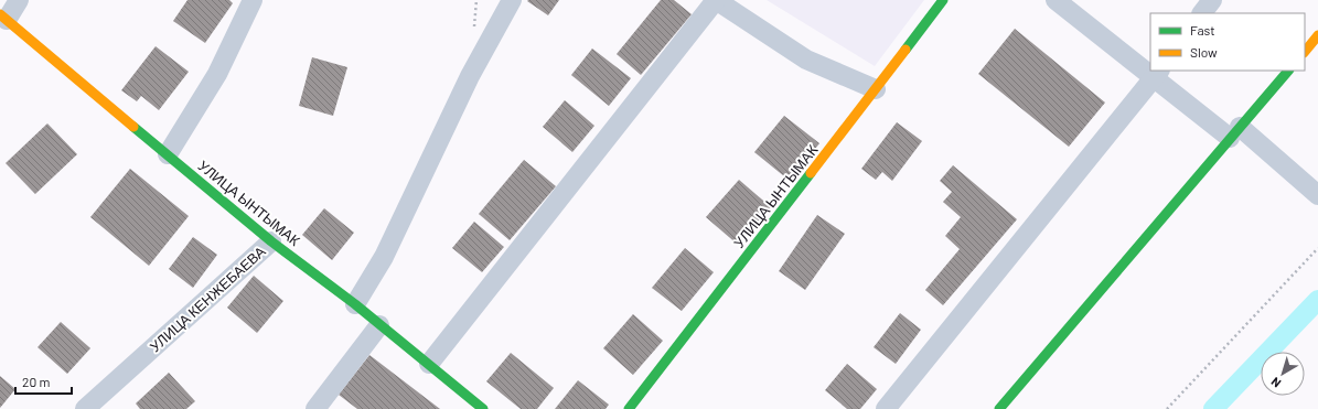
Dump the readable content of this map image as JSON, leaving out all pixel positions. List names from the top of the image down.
{
  "streets": {
    "street": ["УЛИЦА ЫНТЫМАК", "УЛИЦА КЕНЖЕБАЕВА"]
  },
  "crossings": [
    ["УЛИЦА ЫНТЫМАК", "УЛИЦА КЕНЖЕБАЕВА"]
  ],
  "legend": ["Fast", "Slow"],
  "scale_bar": "20 m",
  "north": "bottom left"
}
